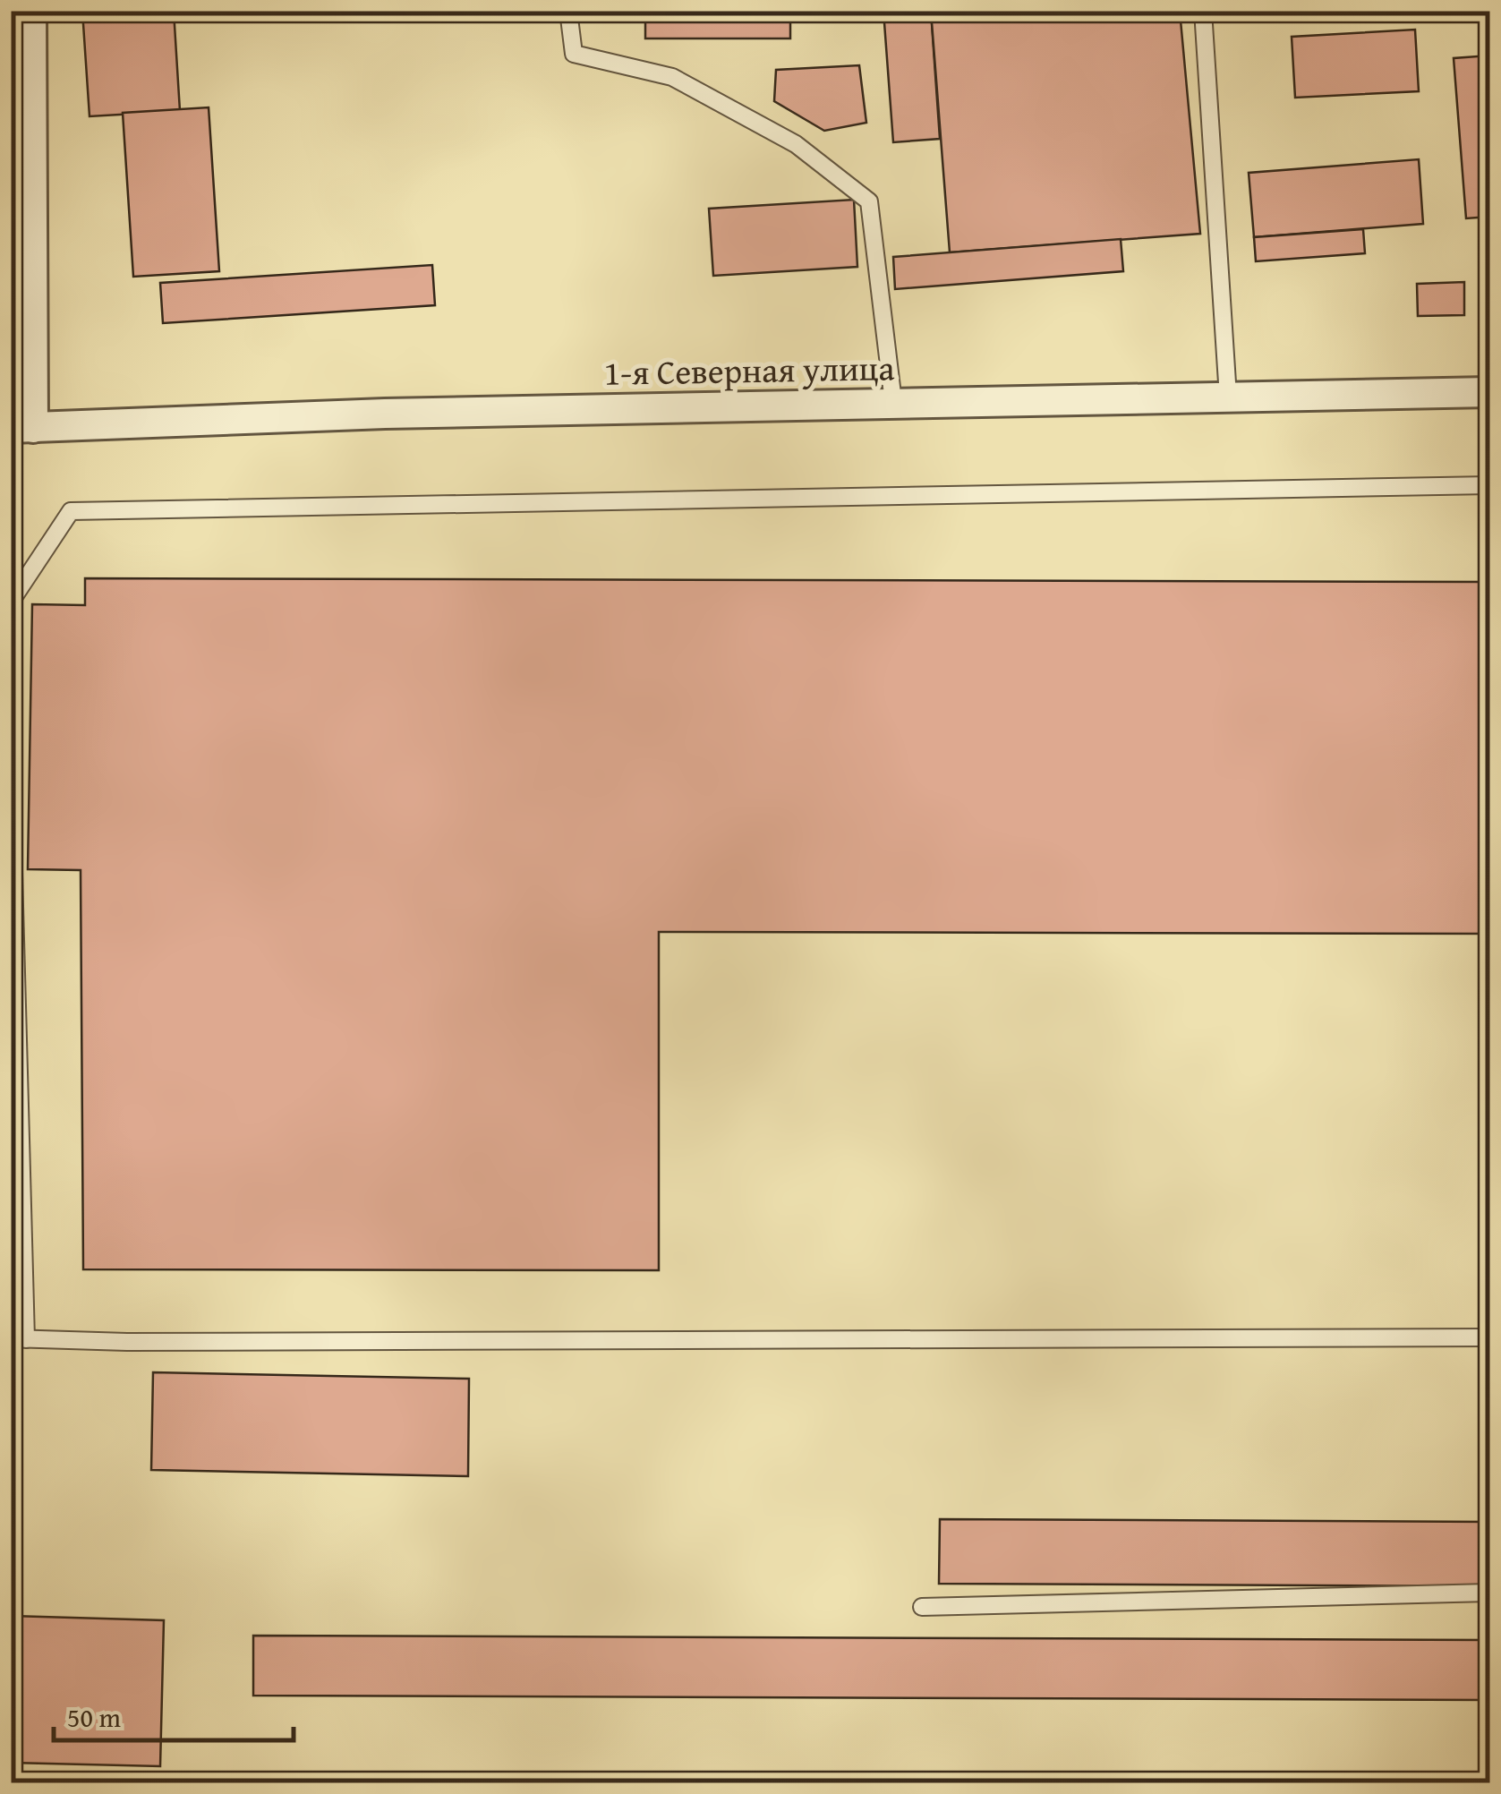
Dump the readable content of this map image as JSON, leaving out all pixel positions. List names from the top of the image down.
{
  "streets": {
    "street": ["1-я Северная улица"]
  },
  "scale_bar": "50 m"
}
